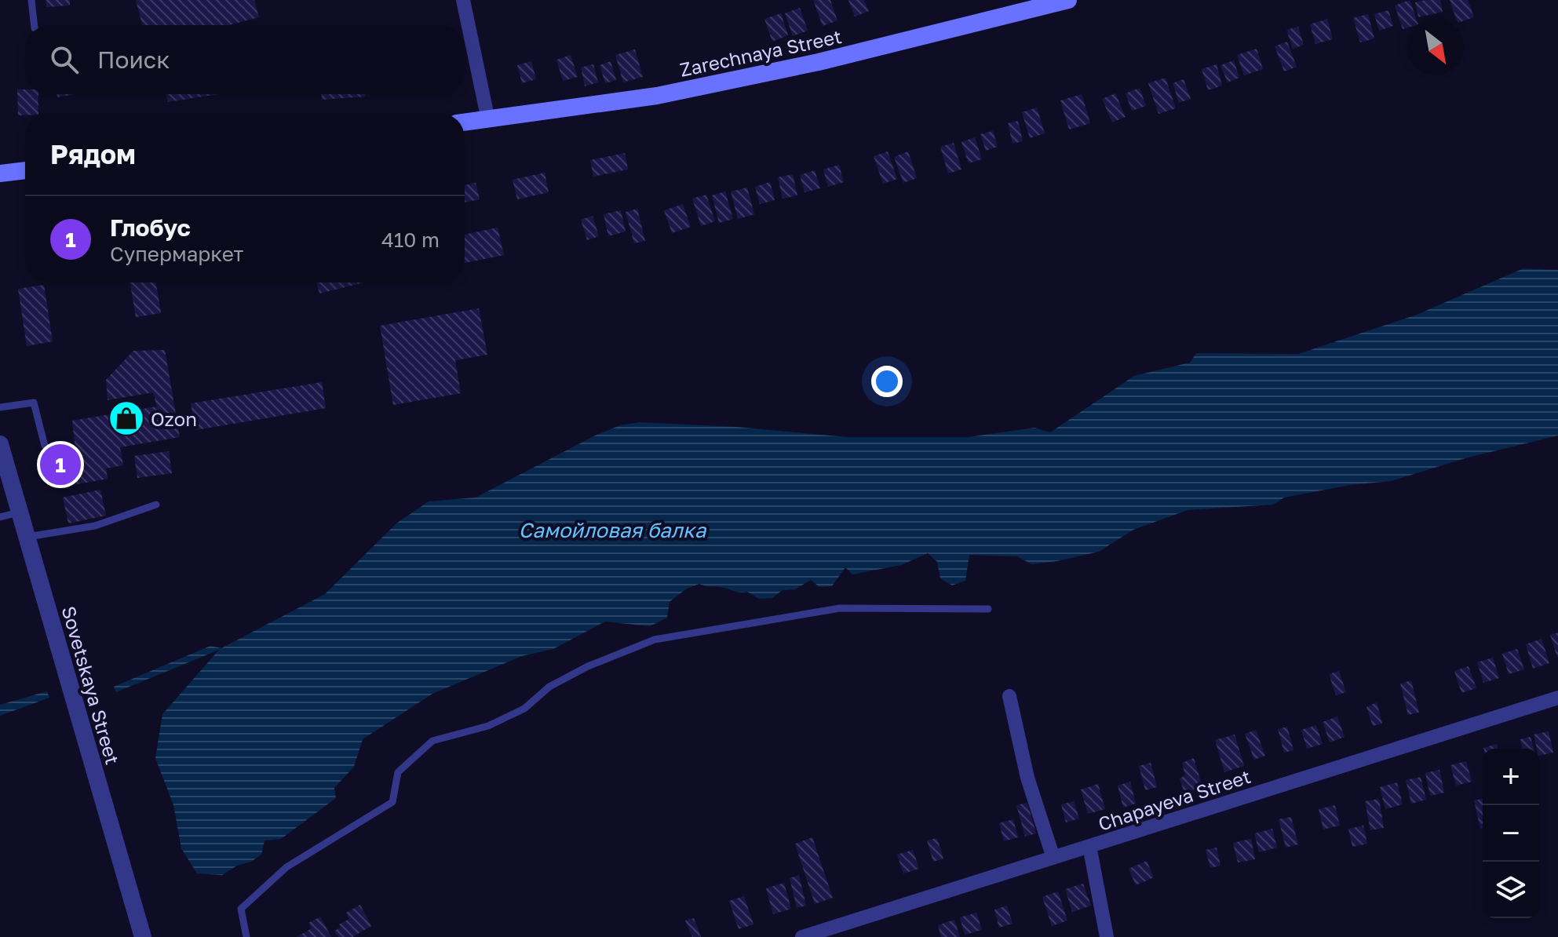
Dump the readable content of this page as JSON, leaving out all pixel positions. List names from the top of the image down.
{
  "streets": {
    "main road": ["Zarechnaya Street"],
    "street": ["Sovetskaya Street", "Chapayeva Street"]
  },
  "water": ["Самойловая балка"],
  "places": {
    "shop": ["Ozon"]
  },
  "north": "bottom right",
  "page": {
    "search": "Поиск",
    "heading": "Рядом",
    "list": [
      {
        "mark": "1",
        "name": "Глобус",
        "note": "Супермаркет",
        "value": "410 m"
      }
    ],
    "pins": "1",
    "map_buttons": ["+", "−"]
  }
}
